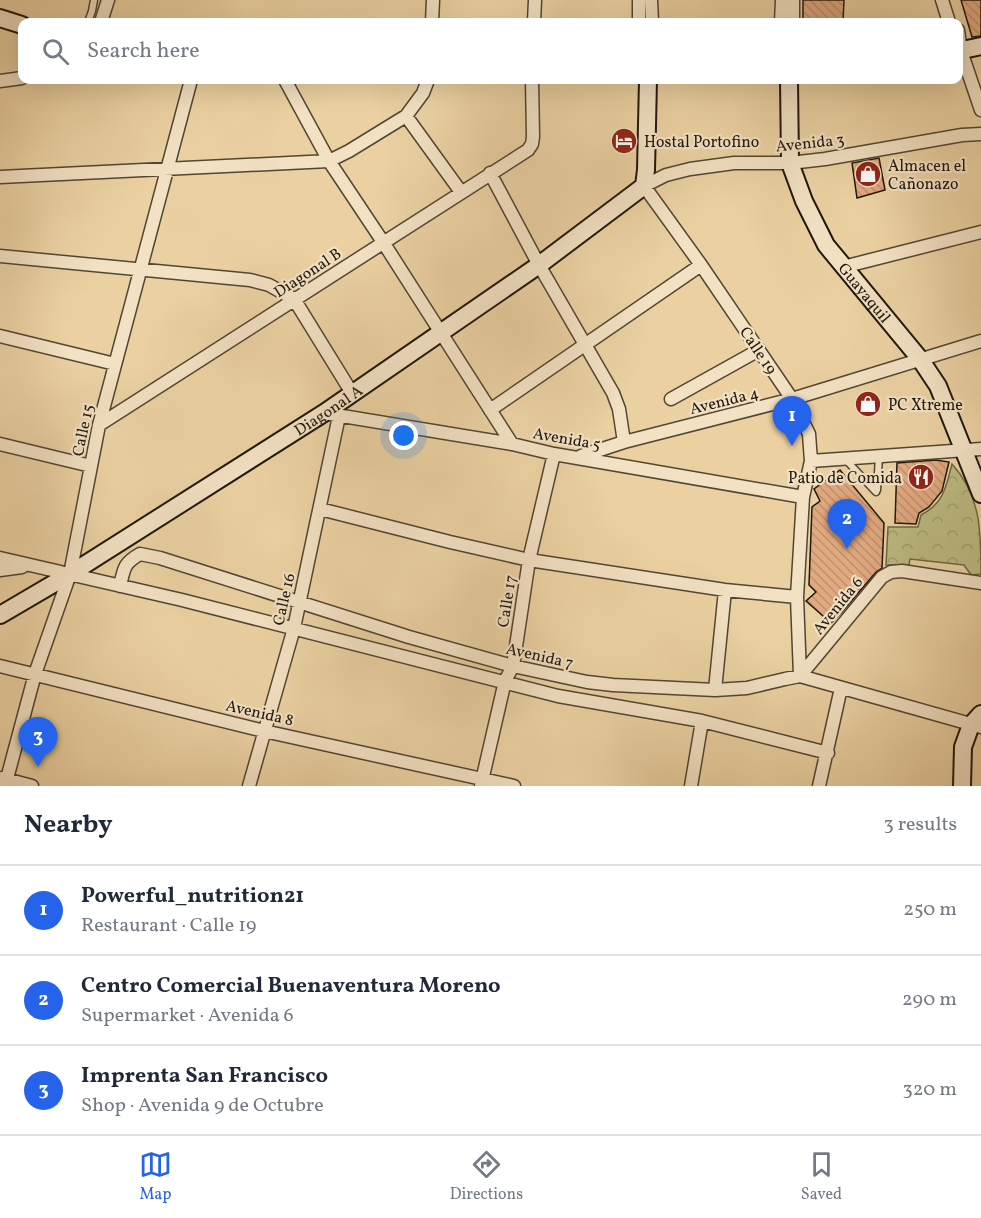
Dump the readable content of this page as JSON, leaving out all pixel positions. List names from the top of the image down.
{
  "streets": {
    "street": [
      "Avenida 3",
      "Diagonal B",
      "Guayaquil",
      "Calle 19",
      "Avenida 4",
      "Diagonal A",
      "Calle 15",
      "Avenida 5",
      "Calle 16",
      "Calle 17",
      "Avenida 6",
      "Avenida 7",
      "Avenida 8"
    ]
  },
  "crossings": [
    ["Avenida 3", "Guayaquil"],
    ["Avenida 3", "Calle 19"],
    ["Avenida 3", "Diagonal A"],
    ["Diagonal B", "Calle 15"],
    ["Guayaquil", "Avenida 4"],
    ["Calle 19", "Avenida 4"],
    ["Calle 19", "Diagonal A"],
    ["Calle 19", "Avenida 5"],
    ["Calle 19", "Avenida 6"],
    ["Calle 19", "Avenida 7"],
    ["Avenida 4", "Avenida 5"],
    ["Diagonal A", "Calle 15"],
    ["Diagonal A", "Avenida 5"],
    ["Diagonal A", "Calle 16"],
    ["Diagonal A", "Avenida 7"],
    ["Calle 15", "Avenida 7"],
    ["Calle 15", "Avenida 8"],
    ["Avenida 5", "Calle 16"],
    ["Avenida 5", "Calle 17"],
    ["Calle 16", "Avenida 7"],
    ["Calle 16", "Avenida 8"],
    ["Calle 17", "Avenida 7"],
    ["Calle 17", "Avenida 8"],
    ["Avenida 6", "Avenida 7"]
  ],
  "places": {
    "hotel": ["Hostal Portofino"],
    "shop": ["Almacen el Cañonazo", "PC Xtreme"],
    "restaurant": ["Patio de Comida"]
  },
  "page": {
    "search": "Search here",
    "pins": ["1", "2", "3"],
    "heading": ["Nearby", "3 results"],
    "list": [
      {
        "mark": "1",
        "name": "Powerful_nutrition21",
        "note": "Restaurant · Calle 19",
        "value": "250 m"
      },
      {
        "mark": "2",
        "name": "Centro Comercial Buenaventura Moreno",
        "note": "Supermarket · Avenida 6",
        "value": "290 m"
      },
      {
        "mark": "3",
        "name": "Imprenta San Francisco",
        "note": "Shop · Avenida 9 de Octubre",
        "value": "320 m"
      }
    ],
    "nav": ["Map", "Directions", "Saved"]
  }
}
